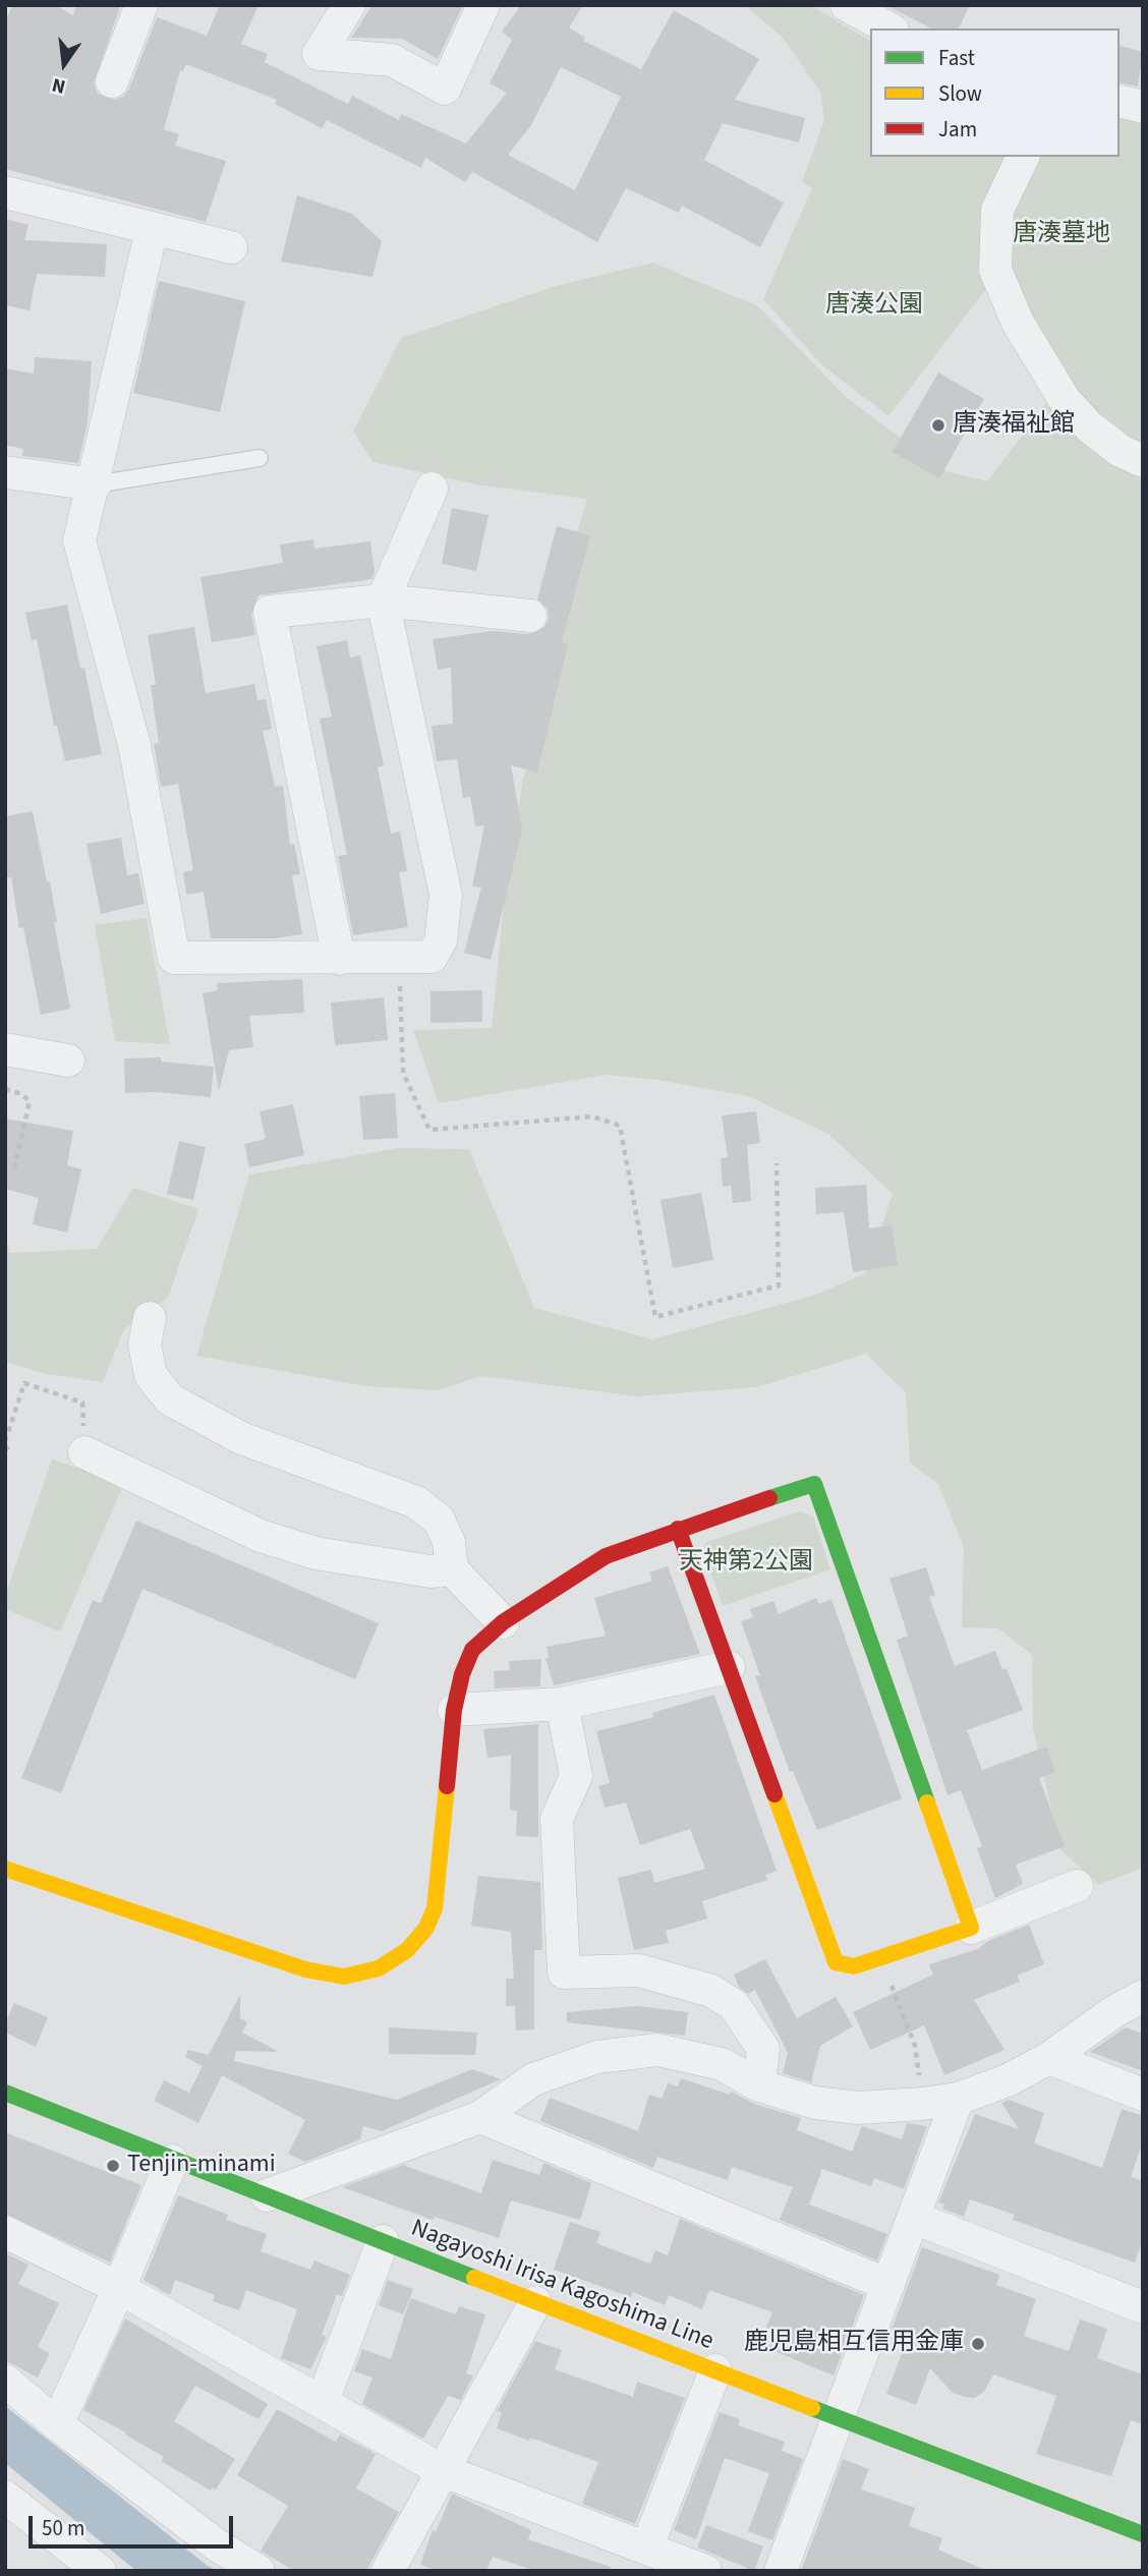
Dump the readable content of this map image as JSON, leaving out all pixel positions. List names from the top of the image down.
{
  "streets": {
    "street": ["Nagayoshi Irisa Kagoshima Line"]
  },
  "parks": ["唐湊墓地", "唐湊公園", "天神第2公園"],
  "places": ["唐湊福祉館", "Tenjin-minami", "鹿児島相互信用金庫"],
  "legend": ["Fast", "Slow", "Jam"],
  "scale_bar": "50 m",
  "north": "bottom"
}
